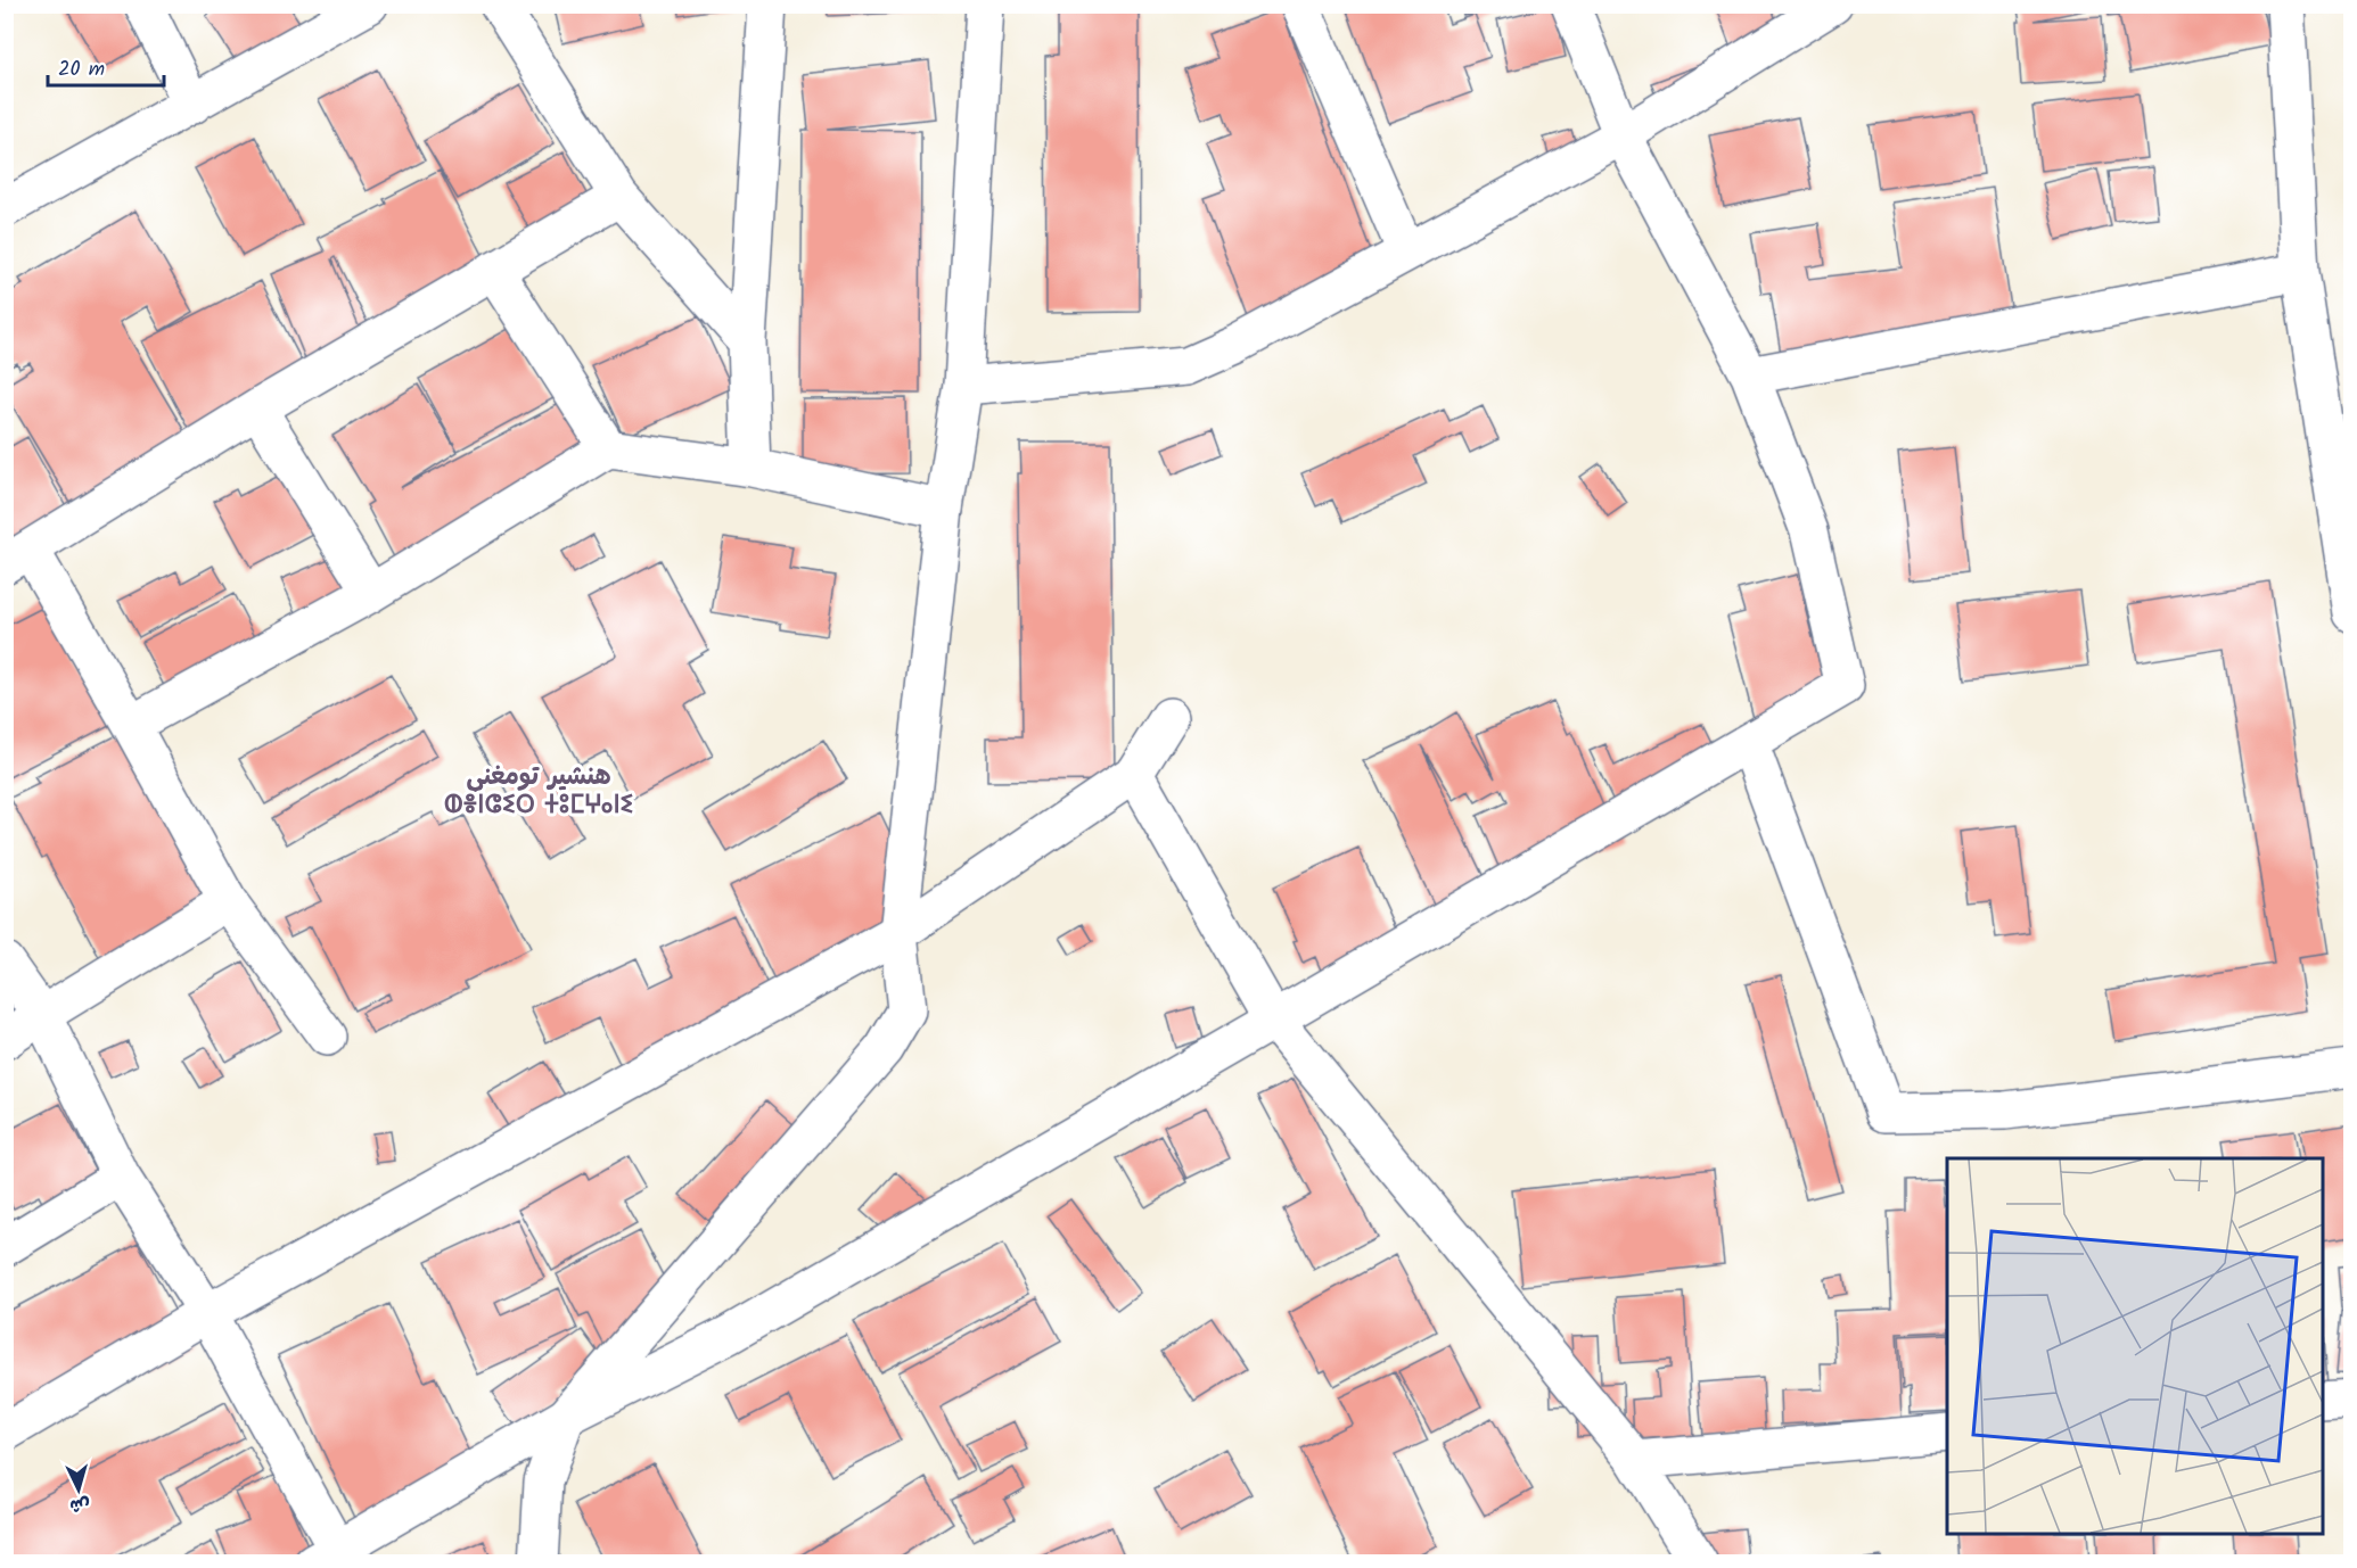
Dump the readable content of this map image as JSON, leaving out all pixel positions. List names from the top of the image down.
{
  "districts": ["هنشير تومغني ⵀⴻⵏⵛⵉⵔ ⵜⵓⵎⵖⴰⵏⵉ"],
  "scale_bar": "20 m",
  "north": "bottom"
}
